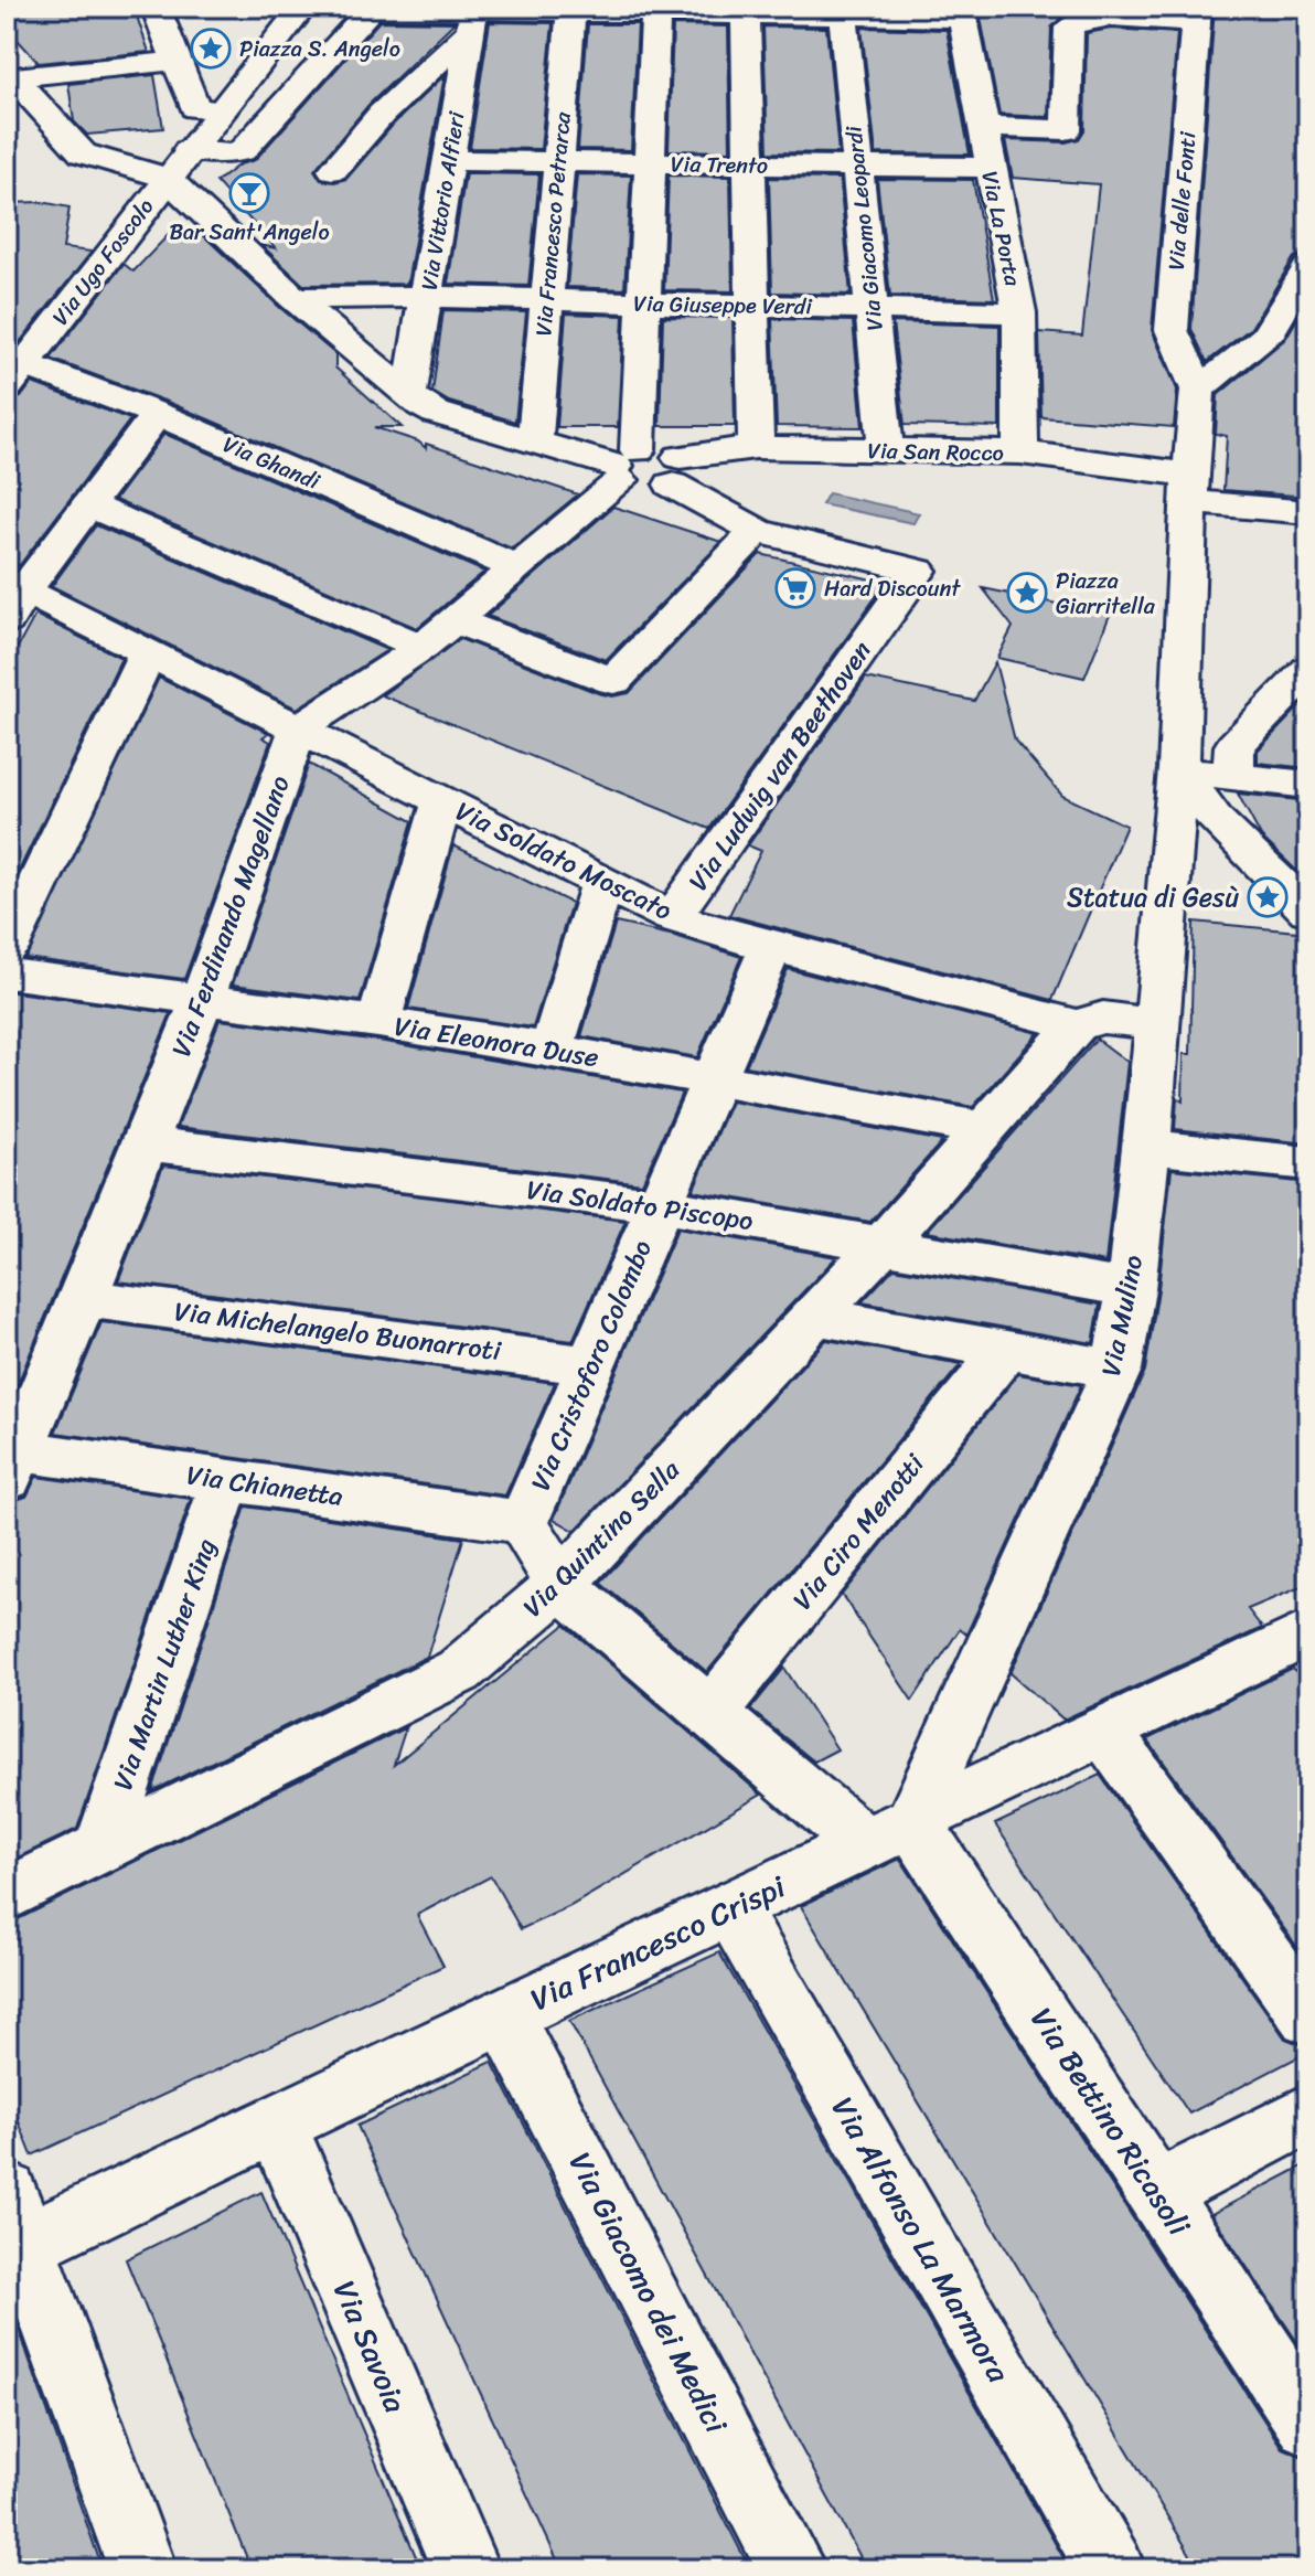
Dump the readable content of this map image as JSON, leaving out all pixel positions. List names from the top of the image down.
{
  "streets": {
    "street": [
      "Via Trento",
      "Via Vittorio Alfieri",
      "Via delle Fonti",
      "Via Francesco Petrarca",
      "Via Giacomo Leopardi",
      "Via La Porta",
      "Via Ugo Foscolo",
      "Via Giuseppe Verdi",
      "Via San Rocco",
      "Via Ghandi",
      "Via Ludwig van Beethoven",
      "Via Soldato Moscato",
      "Via Ferdinando Magellano",
      "Via Eleonora Duse",
      "Via Soldato Piscopo",
      "Via Mulino",
      "Via Michelangelo Buonarroti",
      "Via Cristoforo Colombo",
      "Via Chianetta",
      "Via Ciro Menotti",
      "Via Quintino Sella",
      "Via Martin Luther King",
      "Via Francesco Crispi",
      "Via Bettino Ricasoli",
      "Via Alfonso La Marmora",
      "Via Giacomo dei Medici",
      "Via Savoia"
    ]
  },
  "crossings": [
    ["Via Trento", "Via Vittorio Alfieri"],
    ["Via Trento", "Via Francesco Petrarca"],
    ["Via Trento", "Via Giacomo Leopardi"],
    ["Via Trento", "Via La Porta"],
    ["Via Vittorio Alfieri", "Via Giuseppe Verdi"],
    ["Via delle Fonti", "Via Mulino"],
    ["Via Francesco Petrarca", "Via Giuseppe Verdi"],
    ["Via Giacomo Leopardi", "Via Giuseppe Verdi"],
    ["Via Giacomo Leopardi", "Via San Rocco"],
    ["Via La Porta", "Via Giuseppe Verdi"],
    ["Via La Porta", "Via San Rocco"],
    ["Via Ugo Foscolo", "Via Ghandi"],
    ["Via San Rocco", "Via Mulino"],
    ["Via Ludwig van Beethoven", "Via Soldato Moscato"],
    ["Via Soldato Moscato", "Via Ferdinando Magellano"],
    ["Via Soldato Moscato", "Via Mulino"],
    ["Via Soldato Moscato", "Via Cristoforo Colombo"],
    ["Via Soldato Moscato", "Via Quintino Sella"],
    ["Via Ferdinando Magellano", "Via Eleonora Duse"],
    ["Via Ferdinando Magellano", "Via Soldato Piscopo"],
    ["Via Ferdinando Magellano", "Via Michelangelo Buonarroti"],
    ["Via Ferdinando Magellano", "Via Chianetta"],
    ["Via Eleonora Duse", "Via Cristoforo Colombo"],
    ["Via Eleonora Duse", "Via Quintino Sella"],
    ["Via Soldato Piscopo", "Via Mulino"],
    ["Via Soldato Piscopo", "Via Cristoforo Colombo"],
    ["Via Soldato Piscopo", "Via Quintino Sella"],
    ["Via Mulino", "Via Francesco Crispi"],
    ["Via Mulino", "Via Bettino Ricasoli"],
    ["Via Michelangelo Buonarroti", "Via Cristoforo Colombo"],
    ["Via Cristoforo Colombo", "Via Chianetta"],
    ["Via Cristoforo Colombo", "Via Ciro Menotti"],
    ["Via Cristoforo Colombo", "Via Quintino Sella"],
    ["Via Cristoforo Colombo", "Via Bettino Ricasoli"],
    ["Via Chianetta", "Via Martin Luther King"],
    ["Via Ciro Menotti", "Via Bettino Ricasoli"],
    ["Via Quintino Sella", "Via Martin Luther King"],
    ["Via Francesco Crispi", "Via Bettino Ricasoli"],
    ["Via Francesco Crispi", "Via Alfonso La Marmora"],
    ["Via Francesco Crispi", "Via Giacomo dei Medici"],
    ["Via Francesco Crispi", "Via Savoia"]
  ],
  "places": {
    "place": ["Piazza S. Angelo", "Piazza Giarritella", "Statua di Gesù"],
    "bar": ["Bar Sant'Angelo"],
    "supermarket": ["Hard Discount"]
  }
}
